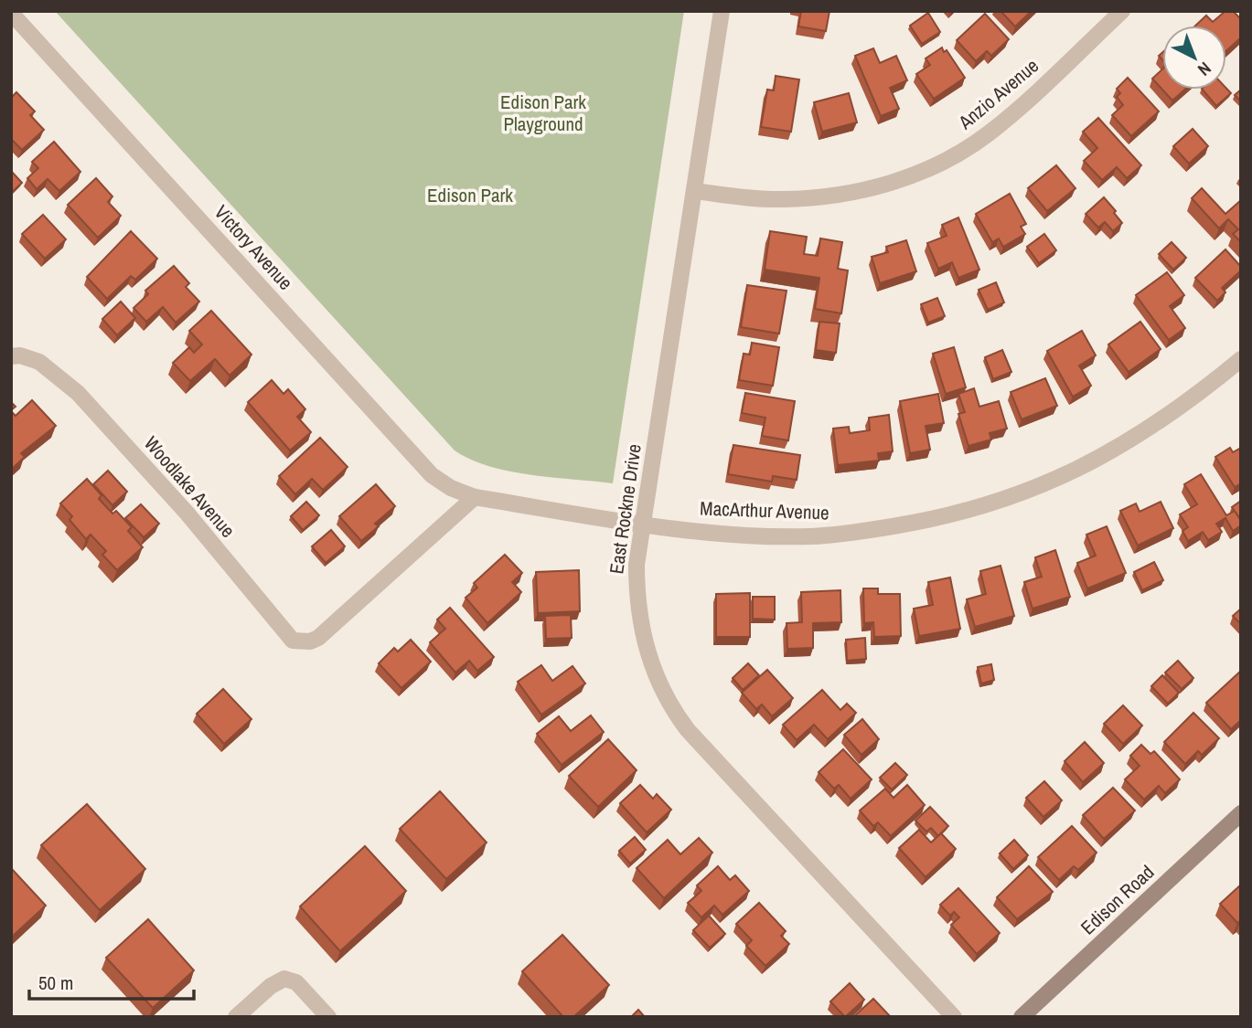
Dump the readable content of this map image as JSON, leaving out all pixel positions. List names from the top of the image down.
{
  "streets": {
    "main road": ["Edison Road"],
    "street": [
      "Anzio Avenue",
      "Victory Avenue",
      "Woodlake Avenue",
      "East Rockne Drive",
      "MacArthur Avenue"
    ]
  },
  "crossings": [
    ["Anzio Avenue", "East Rockne Drive"],
    ["Victory Avenue", "Woodlake Avenue"],
    ["Victory Avenue", "MacArthur Avenue"],
    ["Woodlake Avenue", "MacArthur Avenue"],
    ["East Rockne Drive", "MacArthur Avenue"]
  ],
  "parks": ["Edison Park Playground", "Edison Park"],
  "scale_bar": "50 m",
  "north": "bottom right"
}
